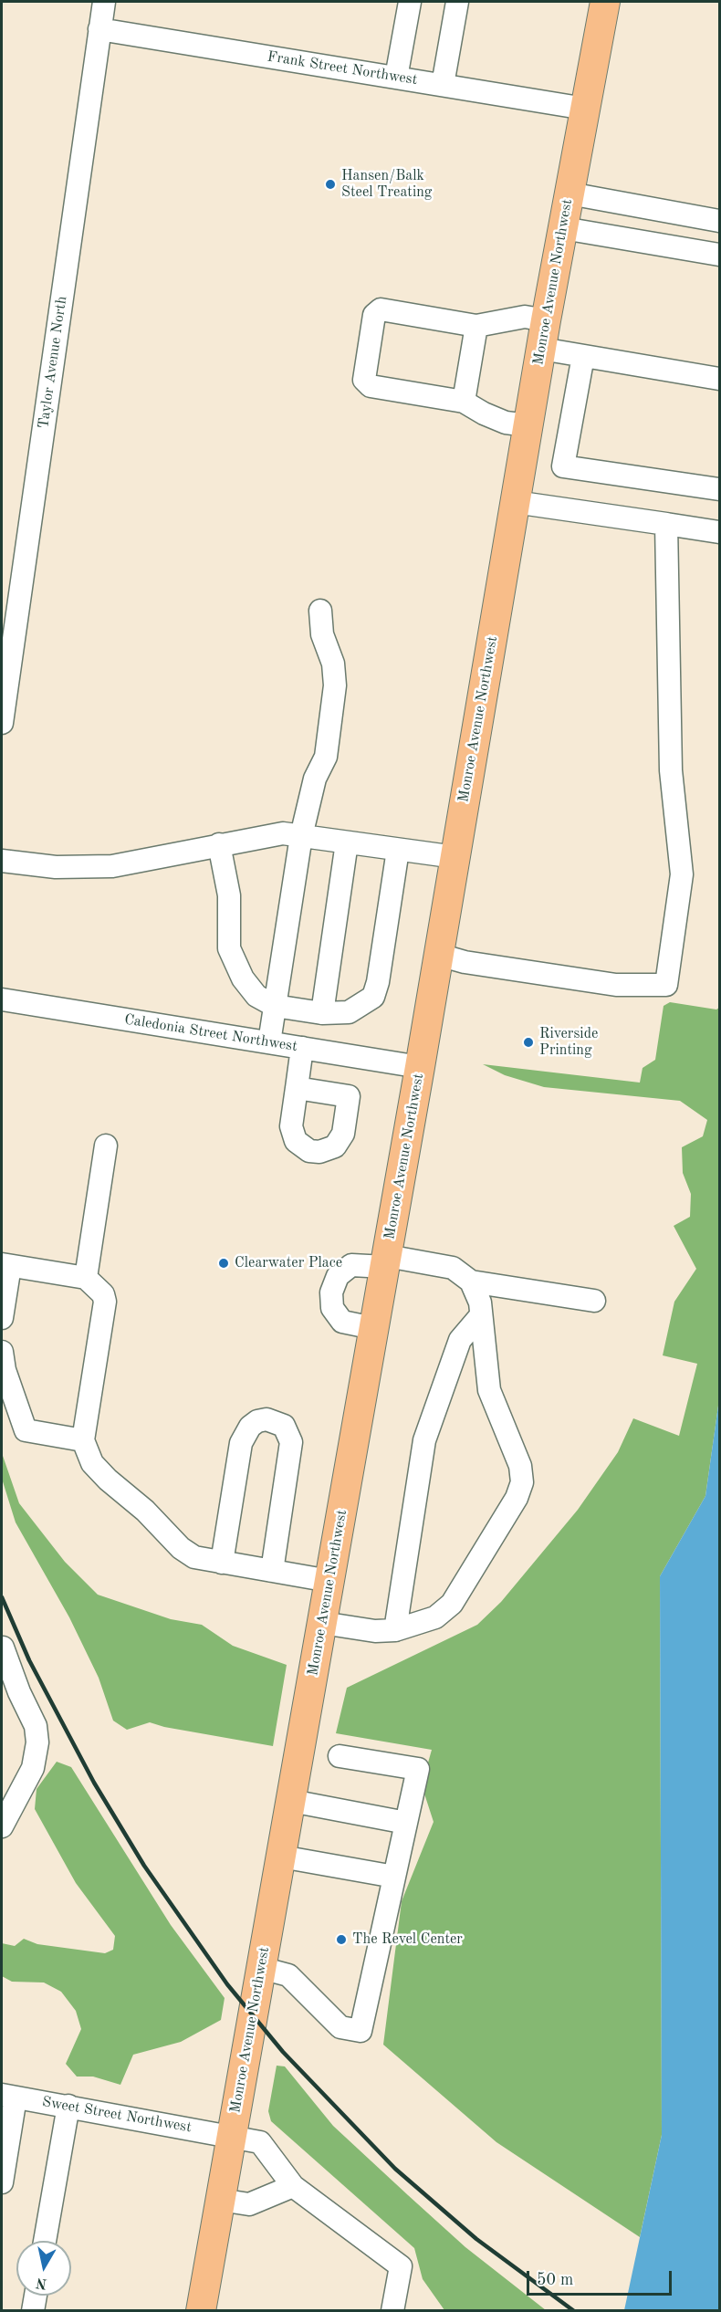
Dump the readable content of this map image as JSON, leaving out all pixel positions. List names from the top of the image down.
{
  "streets": {
    "main road": ["Monroe Avenue Northwest"],
    "street": [
      "Frank Street Northwest",
      "Taylor Avenue North",
      "Caledonia Street Northwest",
      "Sweet Street Northwest"
    ]
  },
  "crossings": [
    ["Frank Street Northwest", "Monroe Avenue Northwest"],
    ["Frank Street Northwest", "Taylor Avenue North"],
    ["Monroe Avenue Northwest", "Caledonia Street Northwest"],
    ["Monroe Avenue Northwest", "Sweet Street Northwest"]
  ],
  "places": [
    "Hansen/Balk Steel Treating",
    "Riverside Printing",
    "Clearwater Place",
    "The Revel Center"
  ],
  "scale_bar": "50 m",
  "north": "bottom"
}
